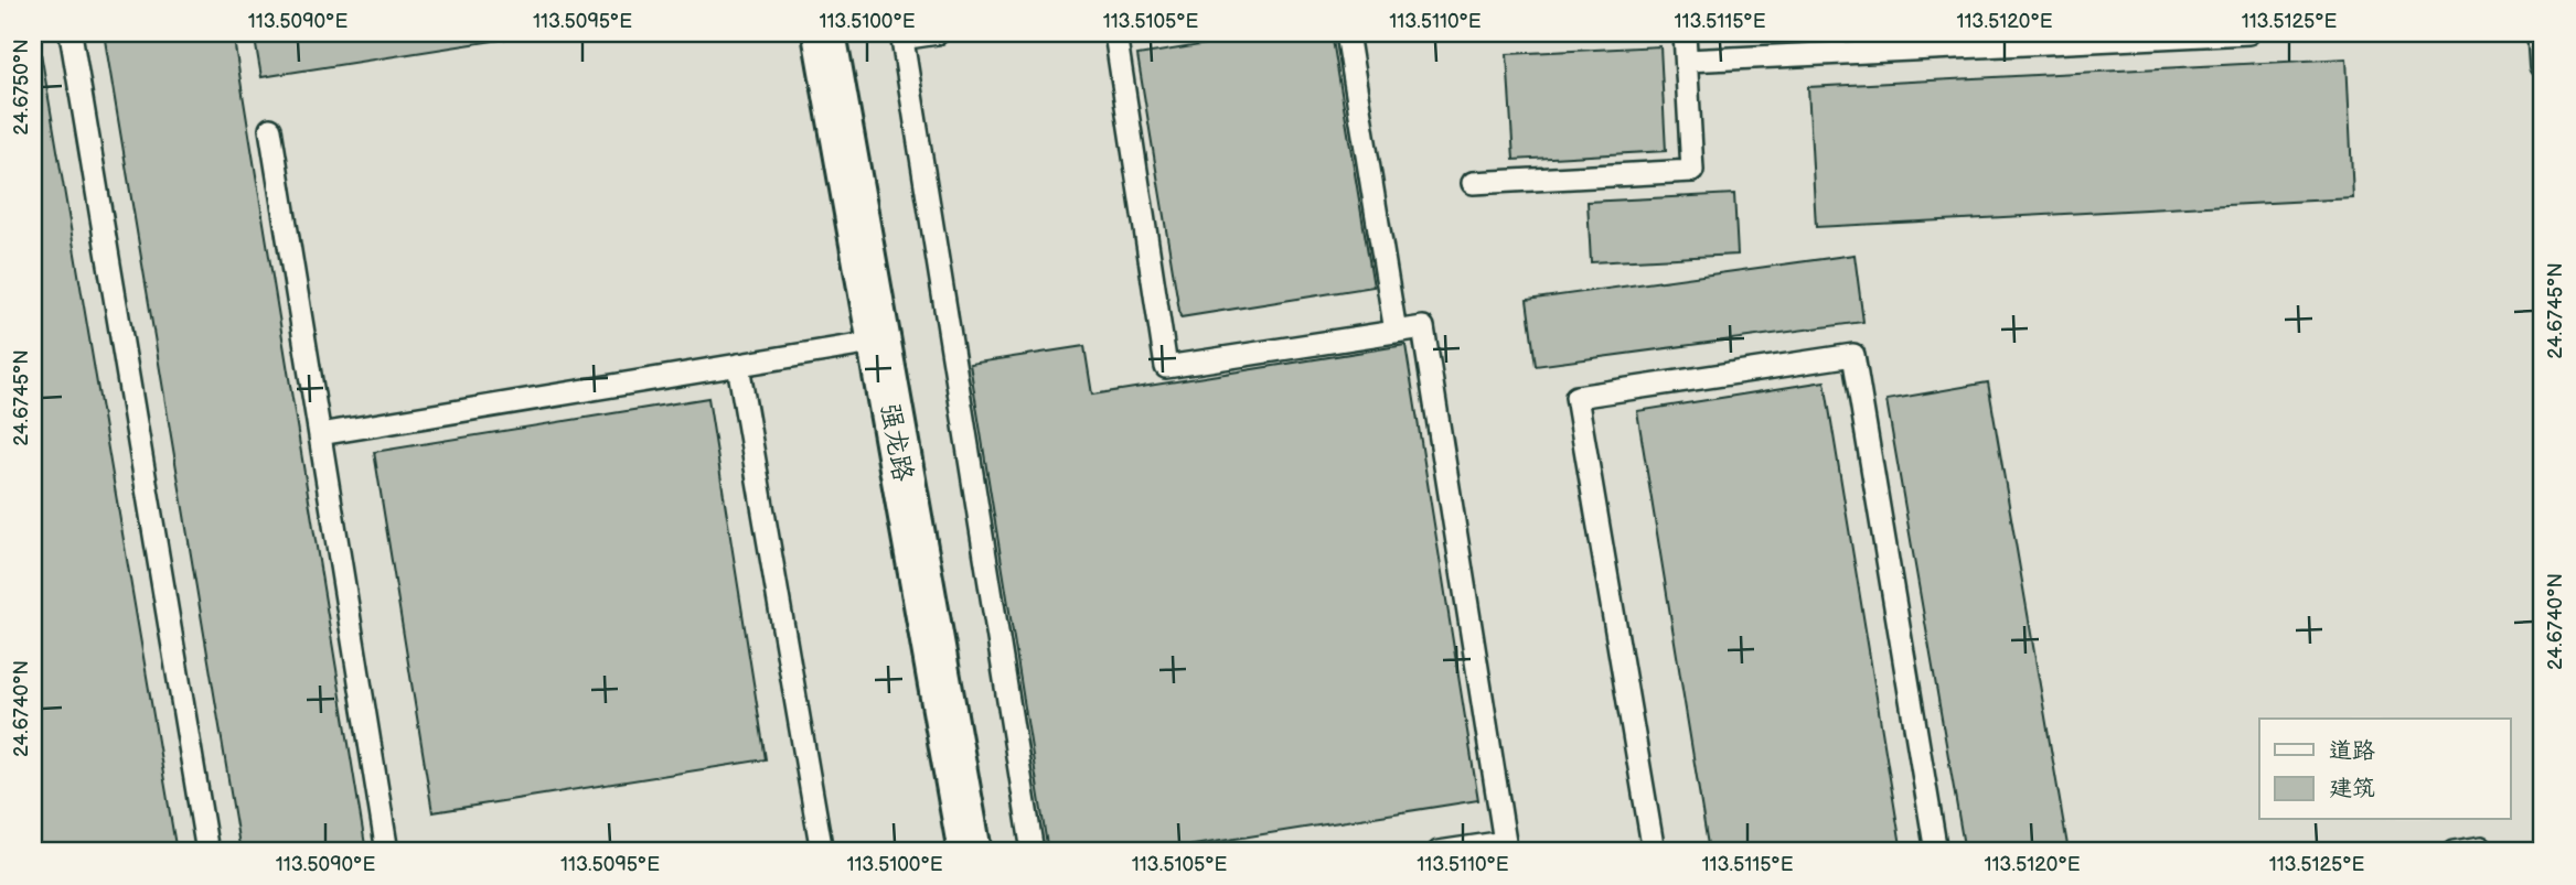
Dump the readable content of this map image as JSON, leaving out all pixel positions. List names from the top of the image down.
{
  "streets": {
    "street": ["强龙路"]
  },
  "legend": ["道路", "建筑"],
  "coordinates": [
    "113.5090°E",
    "113.5095°E",
    "113.5100°E",
    "113.5105°E",
    "113.5110°E",
    "113.5115°E",
    "113.5120°E",
    "113.5125°E",
    "24.6750°N",
    "24.6745°N",
    "24.6740°N"
  ]
}
